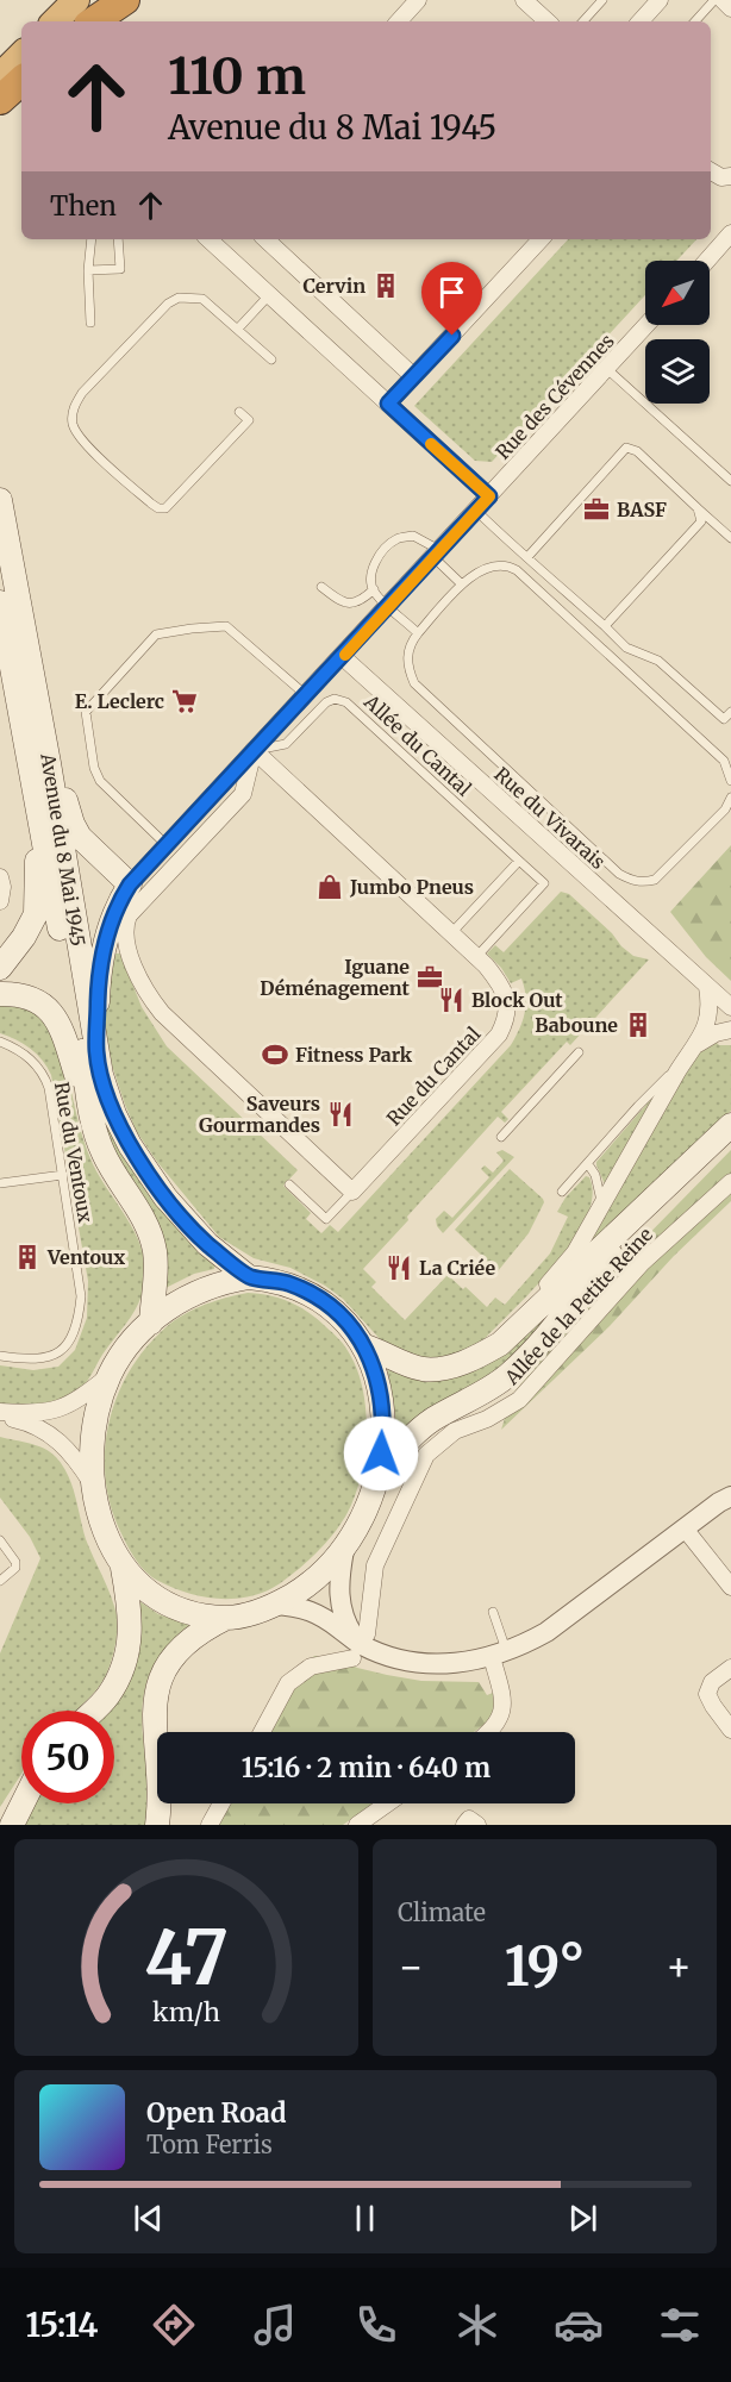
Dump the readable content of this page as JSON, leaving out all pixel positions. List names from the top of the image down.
{
  "streets": {
    "main road": ["Avenue du 8 Mai 1945"],
    "street": [
      "Rue des Cévennes",
      "Rue du Vivarais",
      "Rue du Cantal",
      "Allée de la Petite Reine"
    ],
    "lane": ["Allée du Cantal", "Rue du Ventoux"]
  },
  "crossings": [
    ["Rue des Cévennes", "Allée du Cantal"],
    ["Rue des Cévennes", "Rue du Vivarais"],
    ["Rue des Cévennes", "Rue du Cantal"],
    ["Allée du Cantal", "Rue du Cantal"]
  ],
  "places": {
    "building": ["Cervin", "Baboune", "Ventoux"],
    "office": ["BASF", "Iguane Déménagement"],
    "supermarket": ["E. Leclerc"],
    "shop": ["Jumbo Pneus"],
    "restaurant": ["Block Out", "Saveurs Gourmandes", "La Criée"],
    "sports": ["Fitness Park"]
  },
  "north": "bottom left",
  "page": {
    "turn": ["110 m", "Avenue du 8 Mai 1945"],
    "then": "Then",
    "limit": "50",
    "trip": "15:16 · 2 min · 640 m",
    "tile": "Climate",
    "heat": ["−", "19°", "+"],
    "song": ["Open Road", "Tom Ferris"],
    "tabs": "15:14",
    "gauge": ["47", "km/h"]
  }
}
